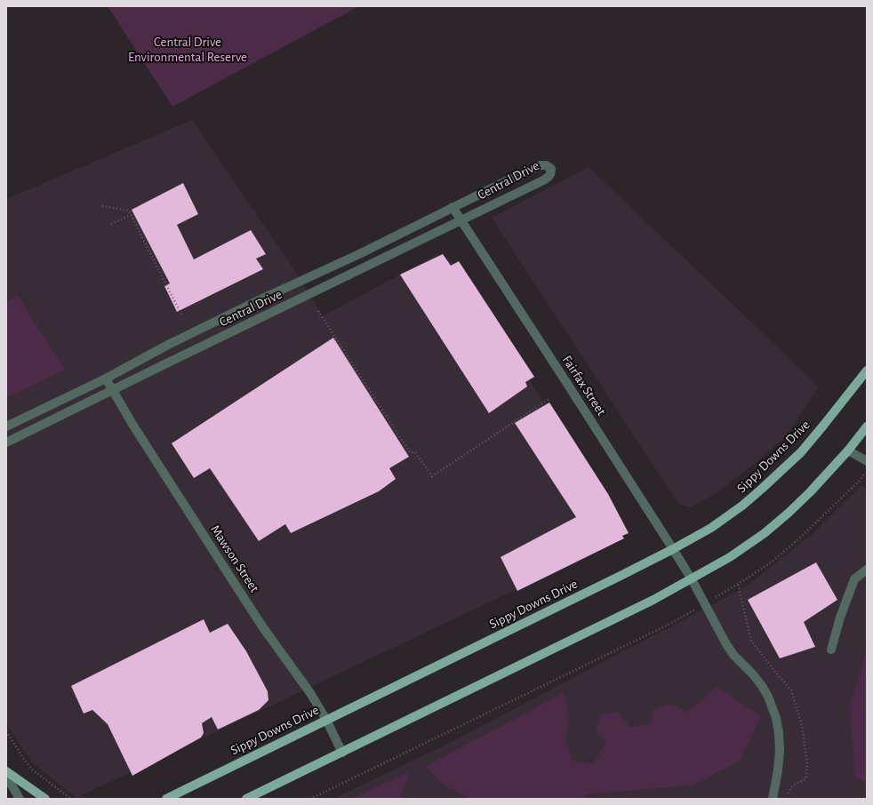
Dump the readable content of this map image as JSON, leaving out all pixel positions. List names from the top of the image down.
{
  "streets": {
    "main road": ["Sippy Downs Drive"],
    "street": ["Central Drive", "Fairfax Street", "Mawson Street"]
  },
  "crossings": [
    ["Central Drive", "Fairfax Street"],
    ["Central Drive", "Mawson Street"],
    ["Fairfax Street", "Sippy Downs Drive"],
    ["Sippy Downs Drive", "Mawson Street"]
  ],
  "parks": ["Central Drive Environmental Reserve"]
}
